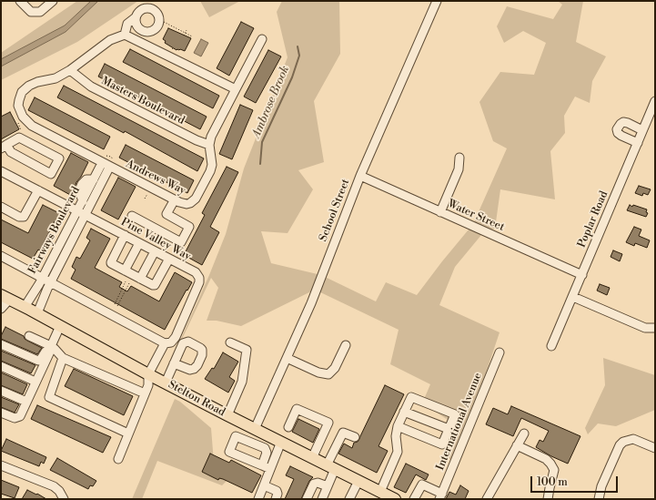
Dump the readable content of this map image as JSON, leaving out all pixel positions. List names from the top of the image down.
{
  "streets": {
    "main road": ["Stelton Road"],
    "street": [
      "Masters Boulevard",
      "Andrews Way",
      "School Street",
      "Water Street",
      "Poplar Road",
      "Fairways Boulevard",
      "Pine Valley Way",
      "International Avenue"
    ]
  },
  "crossings": [
    ["Masters Boulevard", "Andrews Way"],
    ["Andrews Way", "Fairways Boulevard"],
    ["School Street", "Water Street"],
    ["School Street", "Stelton Road"],
    ["Water Street", "Poplar Road"],
    ["Fairways Boulevard", "Pine Valley Way"],
    ["Fairways Boulevard", "Stelton Road"],
    ["Pine Valley Way", "Stelton Road"]
  ],
  "water": ["Ambrose Brook"],
  "scale_bar": "100 m"
}
